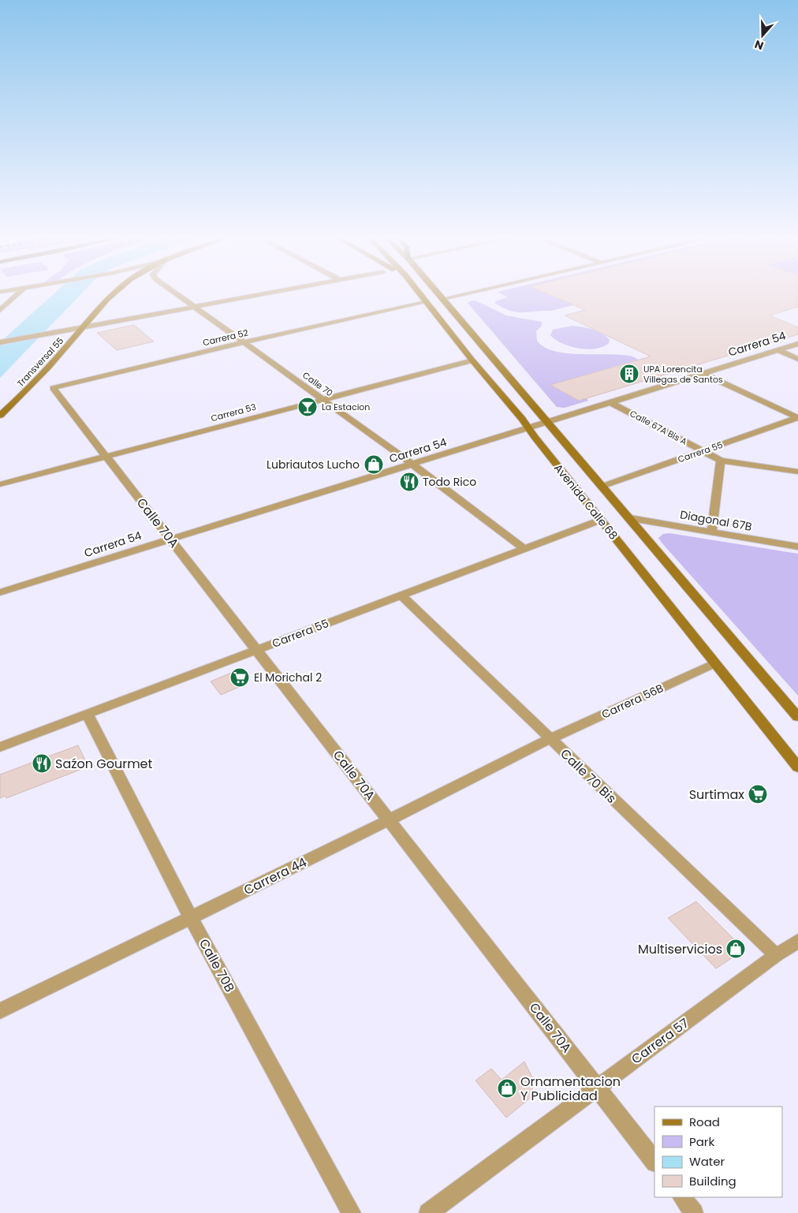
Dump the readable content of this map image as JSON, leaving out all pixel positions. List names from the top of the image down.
{
  "streets": {
    "main road": ["Transversal 55", "Avenida Calle 68"],
    "street": [
      "Carrera 52",
      "Carrera 54",
      "Calle 70",
      "Carrera 53",
      "Calle 67A Bis A",
      "Carrera 55",
      "Diagonal 67B",
      "Calle 70A",
      "Carrera 56B",
      "Calle 70 Bis",
      "Carrera 44",
      "Calle 70B",
      "Carrera 57"
    ]
  },
  "crossings": [
    ["Carrera 52", "Calle 70"],
    ["Carrera 52", "Avenida Calle 68"],
    ["Carrera 52", "Calle 70A"],
    ["Carrera 54", "Calle 70"],
    ["Carrera 54", "Calle 67A Bis A"],
    ["Carrera 54", "Avenida Calle 68"],
    ["Carrera 54", "Calle 70A"],
    ["Calle 70", "Carrera 53"],
    ["Calle 70", "Carrera 55"],
    ["Carrera 53", "Avenida Calle 68"],
    ["Carrera 53", "Calle 70A"],
    ["Calle 67A Bis A", "Carrera 55"],
    ["Carrera 55", "Avenida Calle 68"],
    ["Carrera 55", "Calle 70A"],
    ["Carrera 55", "Calle 70 Bis"],
    ["Carrera 55", "Calle 70B"],
    ["Avenida Calle 68", "Diagonal 67B"],
    ["Avenida Calle 68", "Carrera 56B"],
    ["Calle 70A", "Carrera 44"],
    ["Calle 70A", "Carrera 57"],
    ["Carrera 56B", "Calle 70 Bis"],
    ["Carrera 56B", "Carrera 44"],
    ["Calle 70 Bis", "Carrera 44"],
    ["Calle 70 Bis", "Carrera 57"],
    ["Carrera 44", "Calle 70B"]
  ],
  "places": {
    "building": ["UPA Lorencita Villegas de Santos"],
    "bar": ["La Estacion"],
    "shop": ["Lubriautos Lucho", "Multiservicios", "Ornamentacion Y Publicidad"],
    "restaurant": ["Todo Rico", "Saźon Gourmet"],
    "supermarket": ["El Morichal 2", "Surtimax"]
  },
  "legend": [
    "Road",
    "Park",
    "Water",
    "Building"
  ],
  "north": "bottom"
}
